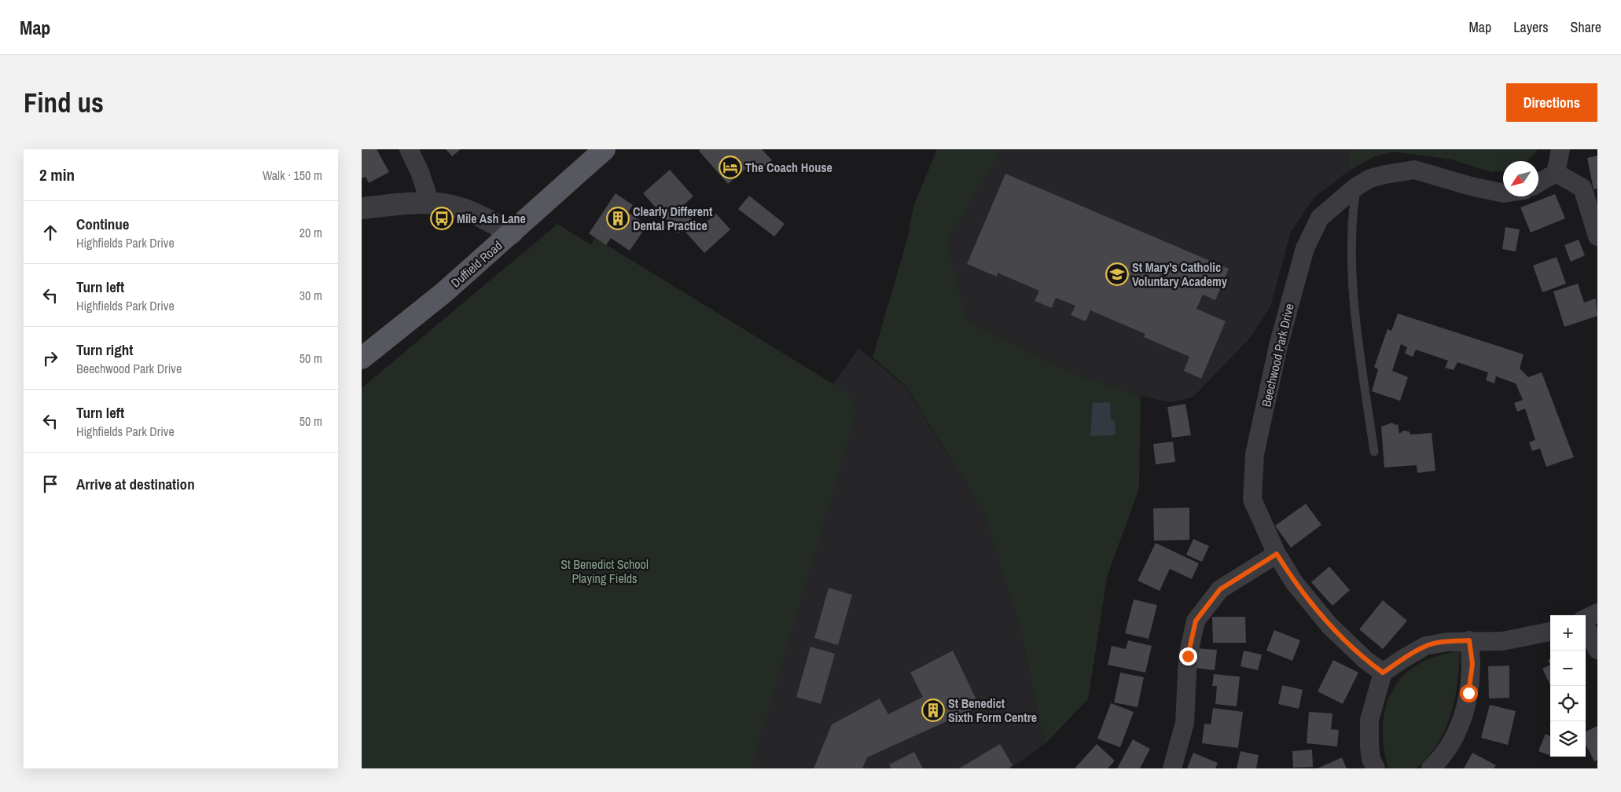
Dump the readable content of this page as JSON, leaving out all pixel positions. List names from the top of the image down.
{
  "streets": {
    "main road": ["Duffield Road"],
    "street": ["Beechwood Park Drive"]
  },
  "parks": ["St Benedict School Playing Fields"],
  "places": {
    "hotel": ["The Coach House"],
    "bus stop": ["Mile Ash Lane"],
    "building": ["Clearly Different Dental Practice", "St Benedict Sixth Form Centre"],
    "school or university": ["St Mary's Catholic Voluntary Academy"]
  },
  "north": "bottom left",
  "page": {
    "header": "Map",
    "nav": ["Map", "Layers", "Share"],
    "buttons": "Directions",
    "title": "Find us",
    "heading": ["2 min", "Walk · 150 m"],
    "list": [
      ["Continue", "Highfields Park Drive", "20 m"],
      ["Turn left", "Highfields Park Drive", "30 m"],
      ["Turn right", "Beechwood Park Drive", "50 m"],
      ["Turn left", "Highfields Park Drive", "50 m"],
      "Arrive at destination"
    ],
    "map_buttons": ["+", "−"]
  }
}
